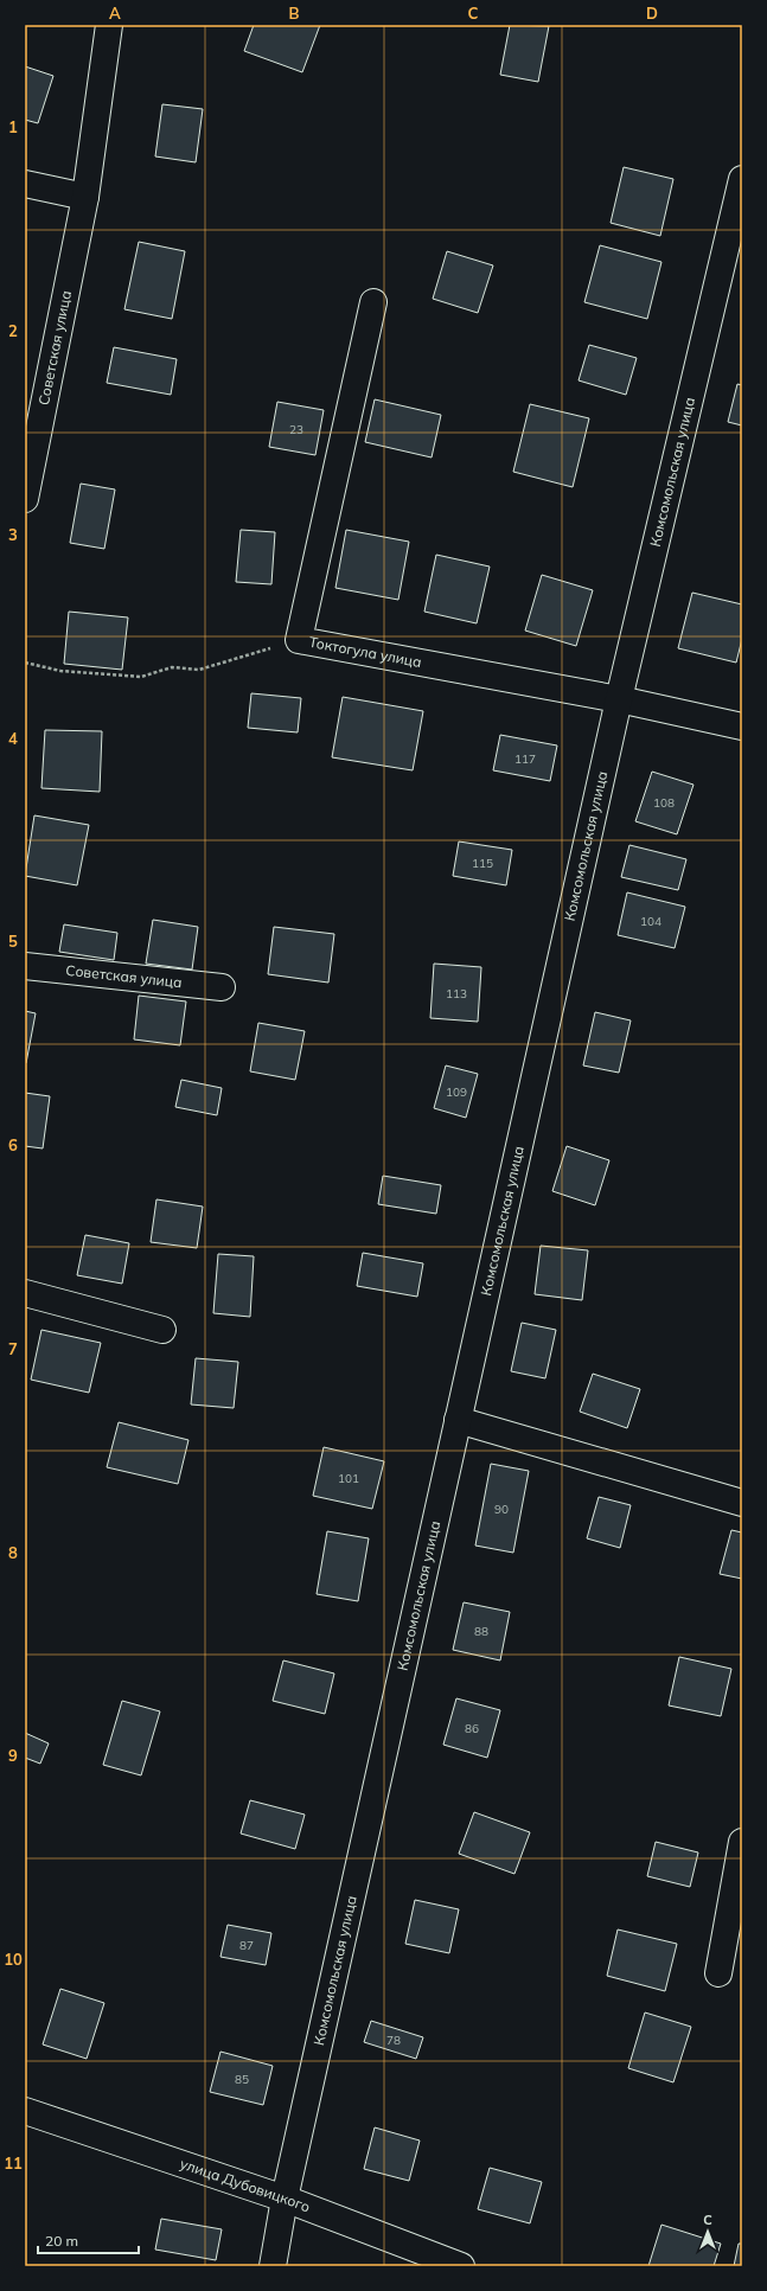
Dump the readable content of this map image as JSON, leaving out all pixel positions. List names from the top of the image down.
{
  "streets": {
    "street": [
      "Советская улица",
      "Комсомольская улица",
      "Токтогула улица",
      "улица Дубовицкого"
    ]
  },
  "crossings": [
    ["Комсомольская улица", "Токтогула улица"],
    ["Комсомольская улица", "улица Дубовицкого"]
  ],
  "house_numbers": [
    "23",
    "117",
    "108",
    "115",
    "104",
    "113",
    "109",
    "101",
    "90",
    "88",
    "86",
    "87",
    "78",
    "85"
  ],
  "scale_bar": "20 m",
  "north": "top",
  "grid": {
    "columns": [
      "A",
      "B",
      "C",
      "D"
    ],
    "rows": [
      "1",
      "2",
      "3",
      "4",
      "5",
      "6",
      "7",
      "8",
      "9",
      "10",
      "11"
    ]
  }
}
